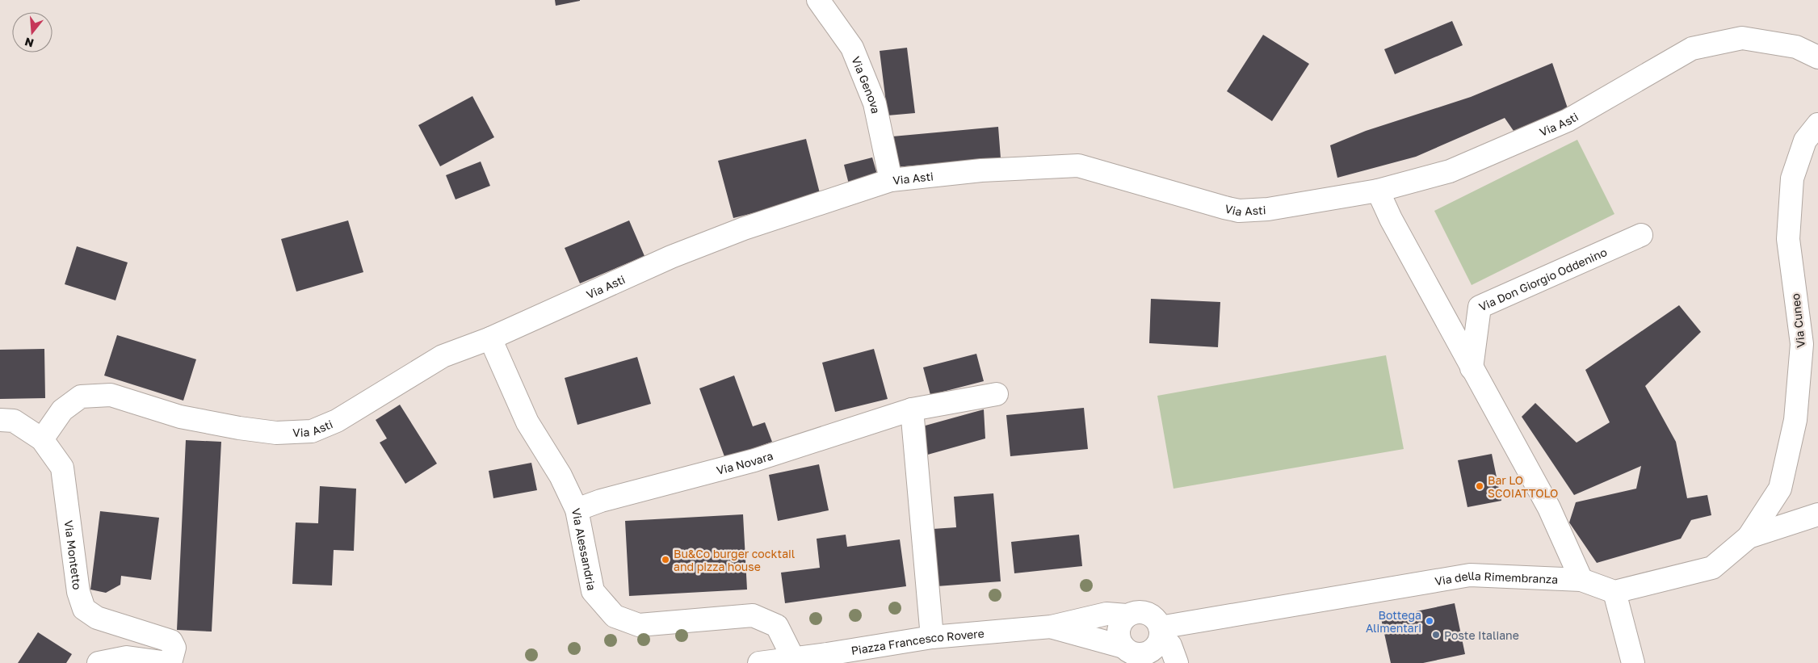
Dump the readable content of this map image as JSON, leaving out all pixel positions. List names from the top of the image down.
{
  "streets": {
    "street": [
      "Via Genova",
      "Via Asti",
      "Via Don Giorgio Oddenino",
      "Via Cuneo",
      "Via Novara",
      "Via Alessandria",
      "Via Montetto",
      "Via della Rimembranza",
      "Piazza Francesco Rovere"
    ]
  },
  "crossings": [
    ["Via Genova", "Via Asti"],
    ["Via Asti", "Via Alessandria"],
    ["Via Asti", "Via Montetto"],
    ["Via Novara", "Via Alessandria"],
    ["Via Alessandria", "Piazza Francesco Rovere"],
    ["Via della Rimembranza", "Piazza Francesco Rovere"]
  ],
  "places": [
    "Bar LO SCOIATTOLO",
    "Bu&Co burger cocktail and pizza house",
    "Bottega Alimentari",
    "Poste Italiane"
  ],
  "north": "bottom"
}
